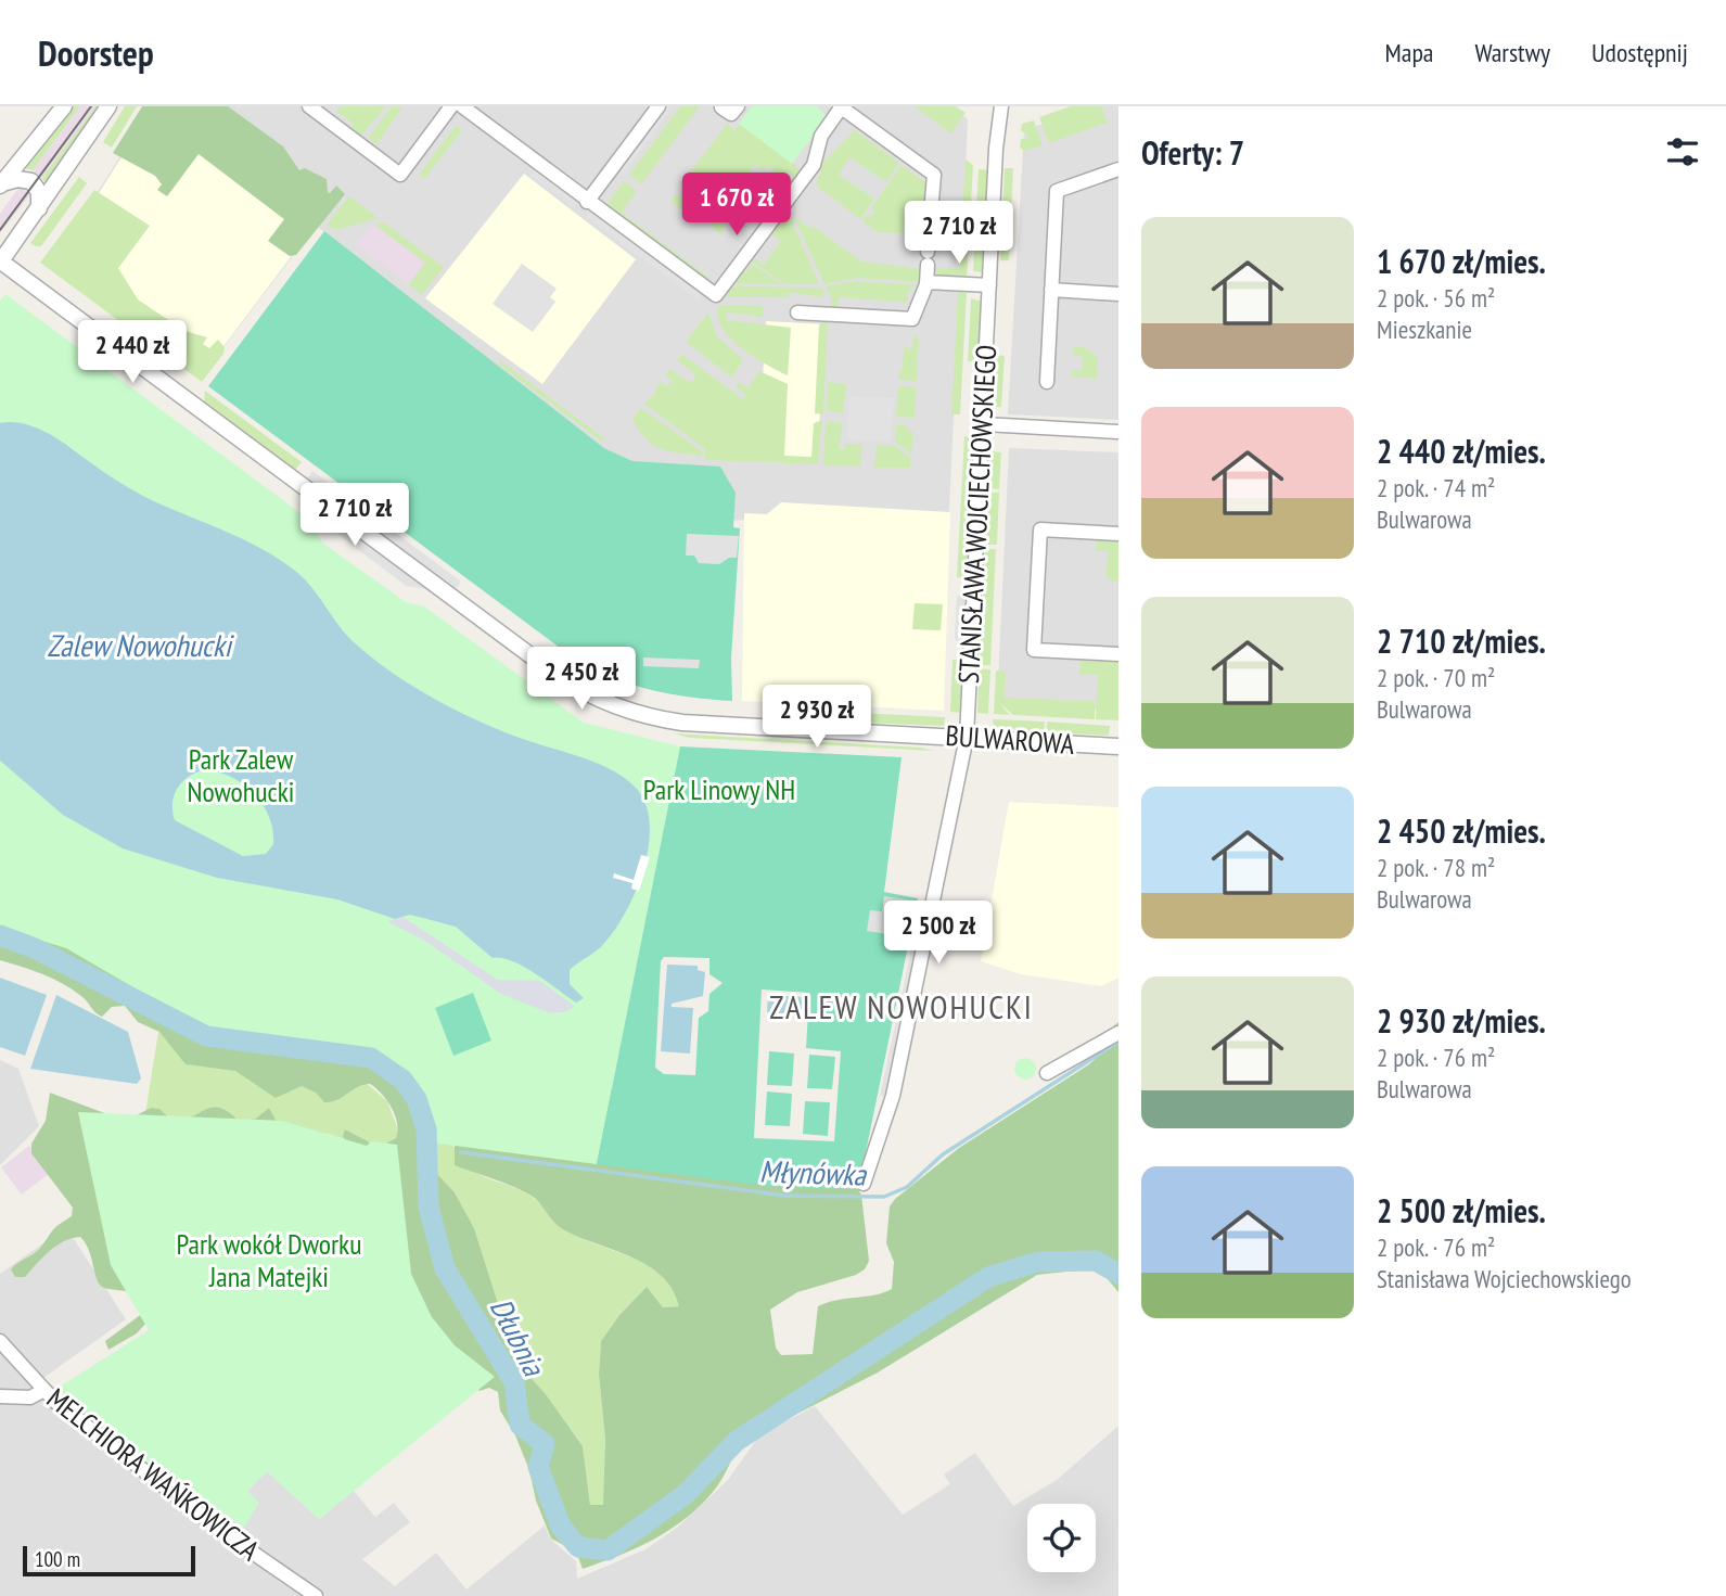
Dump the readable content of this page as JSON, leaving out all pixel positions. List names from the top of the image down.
{
  "streets": {
    "street": ["STANISŁAWA WOJCIECHOWSKIEGO", "BULWAROWA", "MELCHIORA WAŃKOWICZA"]
  },
  "crossings": [
    ["STANISŁAWA WOJCIECHOWSKIEGO", "BULWAROWA"]
  ],
  "districts": ["ZALEW NOWOHUCKI"],
  "water": ["Zalew Nowohucki", "Młynówka", "Dłubnia"],
  "parks": ["Park Zalew Nowohucki", "Park Linowy NH", "Park wokół Dworku Jana Matejki"],
  "scale_bar": "100 m",
  "page": {
    "header": "Doorstep",
    "nav": ["Mapa", "Warstwy", "Udostępnij"],
    "heading": "Oferty: 7",
    "price": [
      "1 670 zł",
      "2 710 zł",
      "2 440 zł",
      "2 710 zł",
      "2 450 zł",
      "2 930 zł",
      "2 500 zł"
    ],
    "list": [
      {
        "name": "1 670 zł/mies.",
        "note": "2 pok. · 56 m² · Mieszkanie"
      },
      {
        "name": "2 440 zł/mies.",
        "note": "2 pok. · 74 m² · Bulwarowa"
      },
      {
        "name": "2 710 zł/mies.",
        "note": "2 pok. · 70 m² · Bulwarowa"
      },
      {
        "name": "2 450 zł/mies.",
        "note": "2 pok. · 78 m² · Bulwarowa"
      },
      {
        "name": "2 930 zł/mies.",
        "note": "2 pok. · 76 m² · Bulwarowa"
      },
      {
        "name": "2 500 zł/mies.",
        "note": "2 pok. · 76 m² · Stanisława Wojciechowskiego"
      }
    ],
    "scale": "100 m"
  }
}
